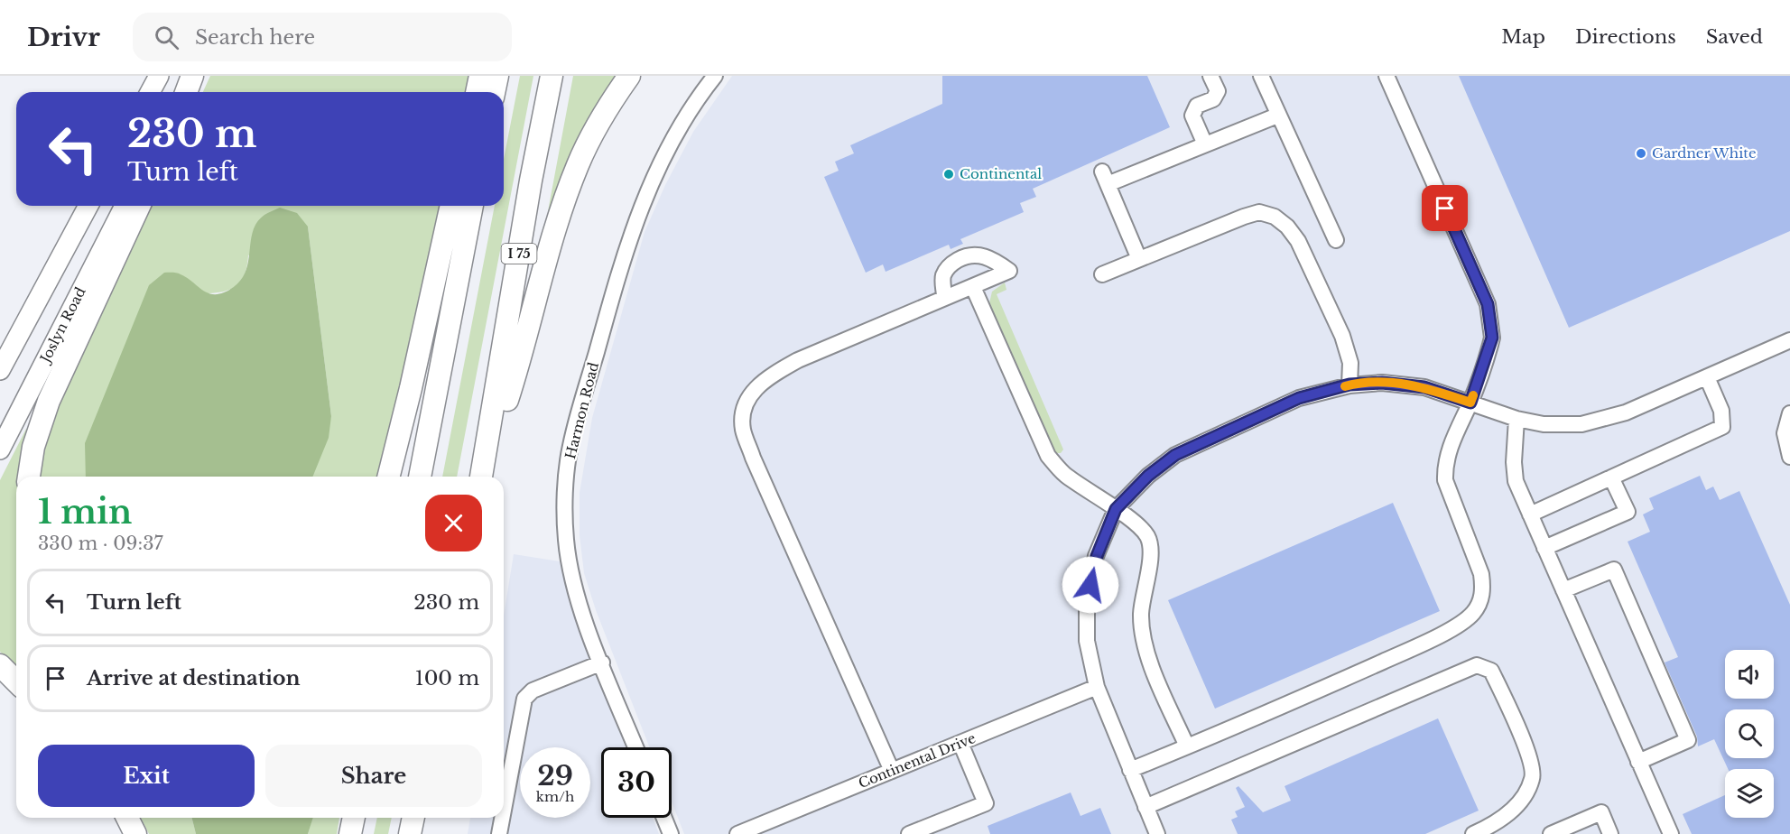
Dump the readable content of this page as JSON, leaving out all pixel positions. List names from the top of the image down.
{
  "streets": {
    "highway": ["I 75"],
    "main road": ["Joslyn Road"],
    "street": ["Harmon Road", "Continental Drive"]
  },
  "places": ["Gardner White", "Continental"],
  "page": {
    "header": "Drivr",
    "search": "Search here",
    "nav": ["Map", "Directions", "Saved"],
    "turn": ["230 m", "Turn left"],
    "heading": ["1 min", "330 m · 09:37"],
    "list": [
      {
        "name": "Turn left",
        "value": "230 m"
      },
      {
        "name": "Arrive at destination",
        "value": "100 m"
      }
    ],
    "buttons": ["Exit", "Share"],
    "speed": "29 km/h",
    "limit": "30"
  }
}
